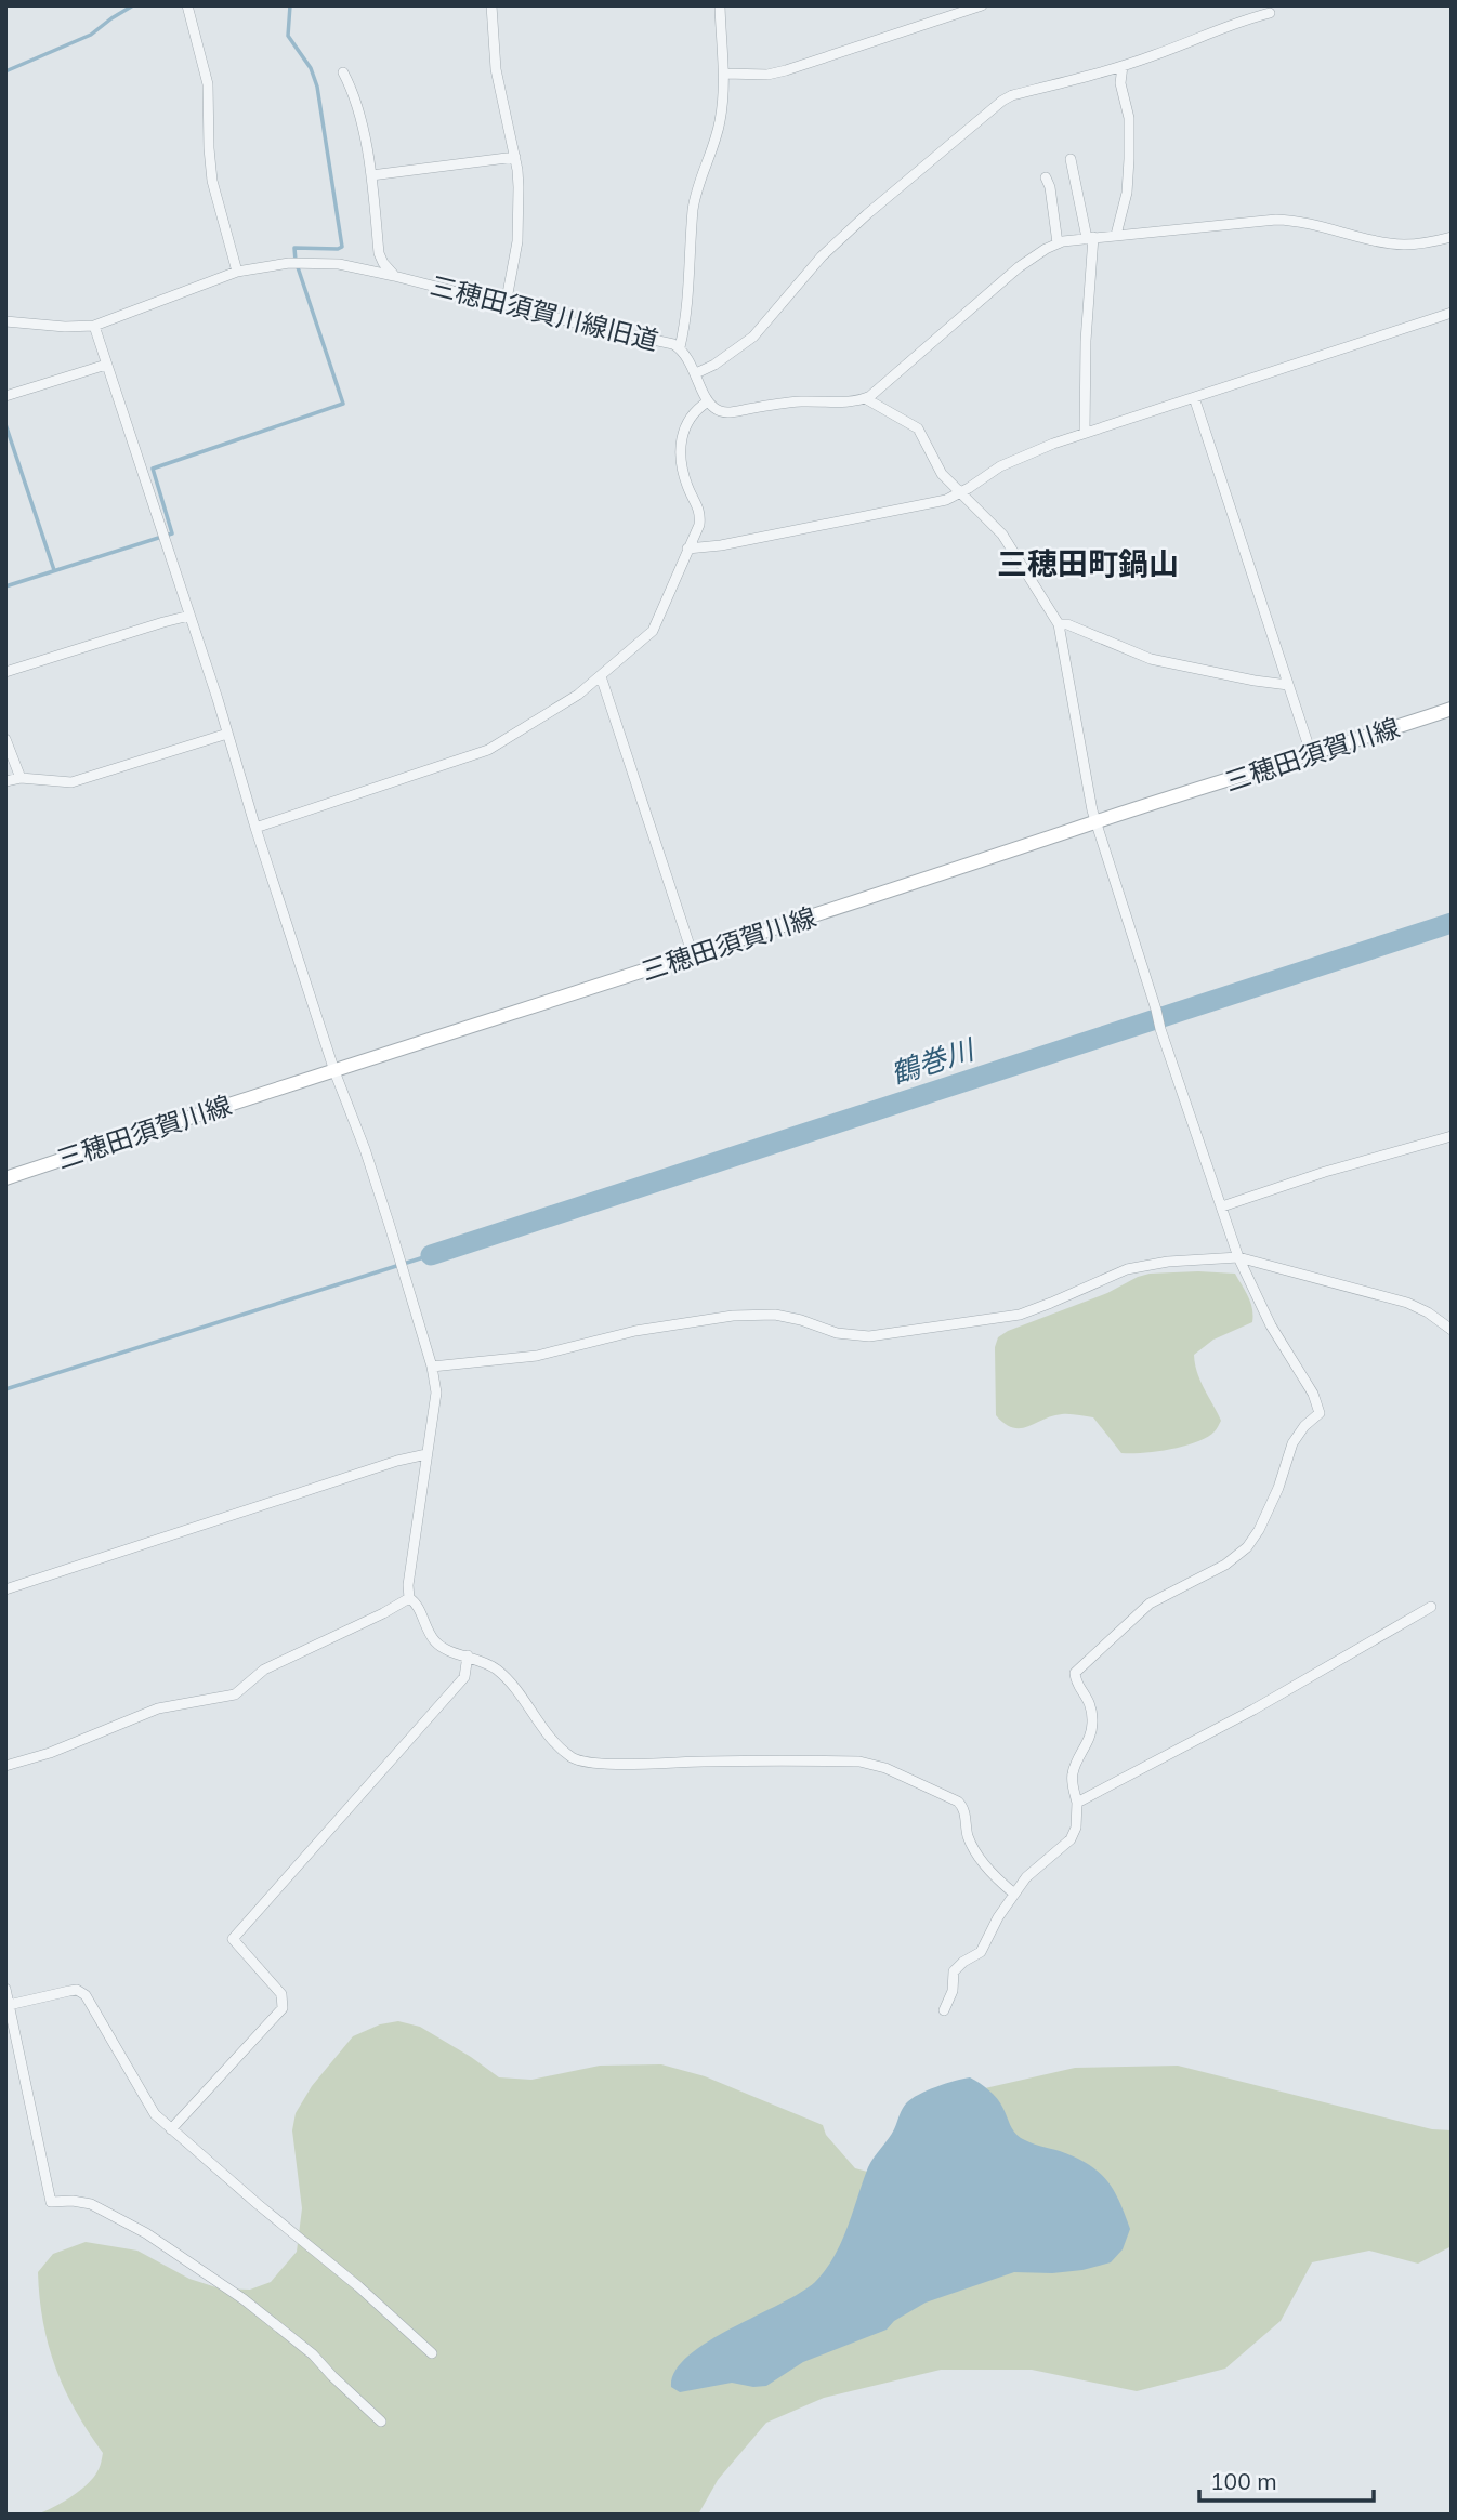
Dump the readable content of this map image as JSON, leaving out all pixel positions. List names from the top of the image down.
{
  "streets": {
    "main road": ["三穂田須賀川線"],
    "street": ["三穂田須賀川線旧道"]
  },
  "districts": ["三穂田町鍋山"],
  "water": ["鶴巻川"],
  "scale_bar": "100 m"
}
